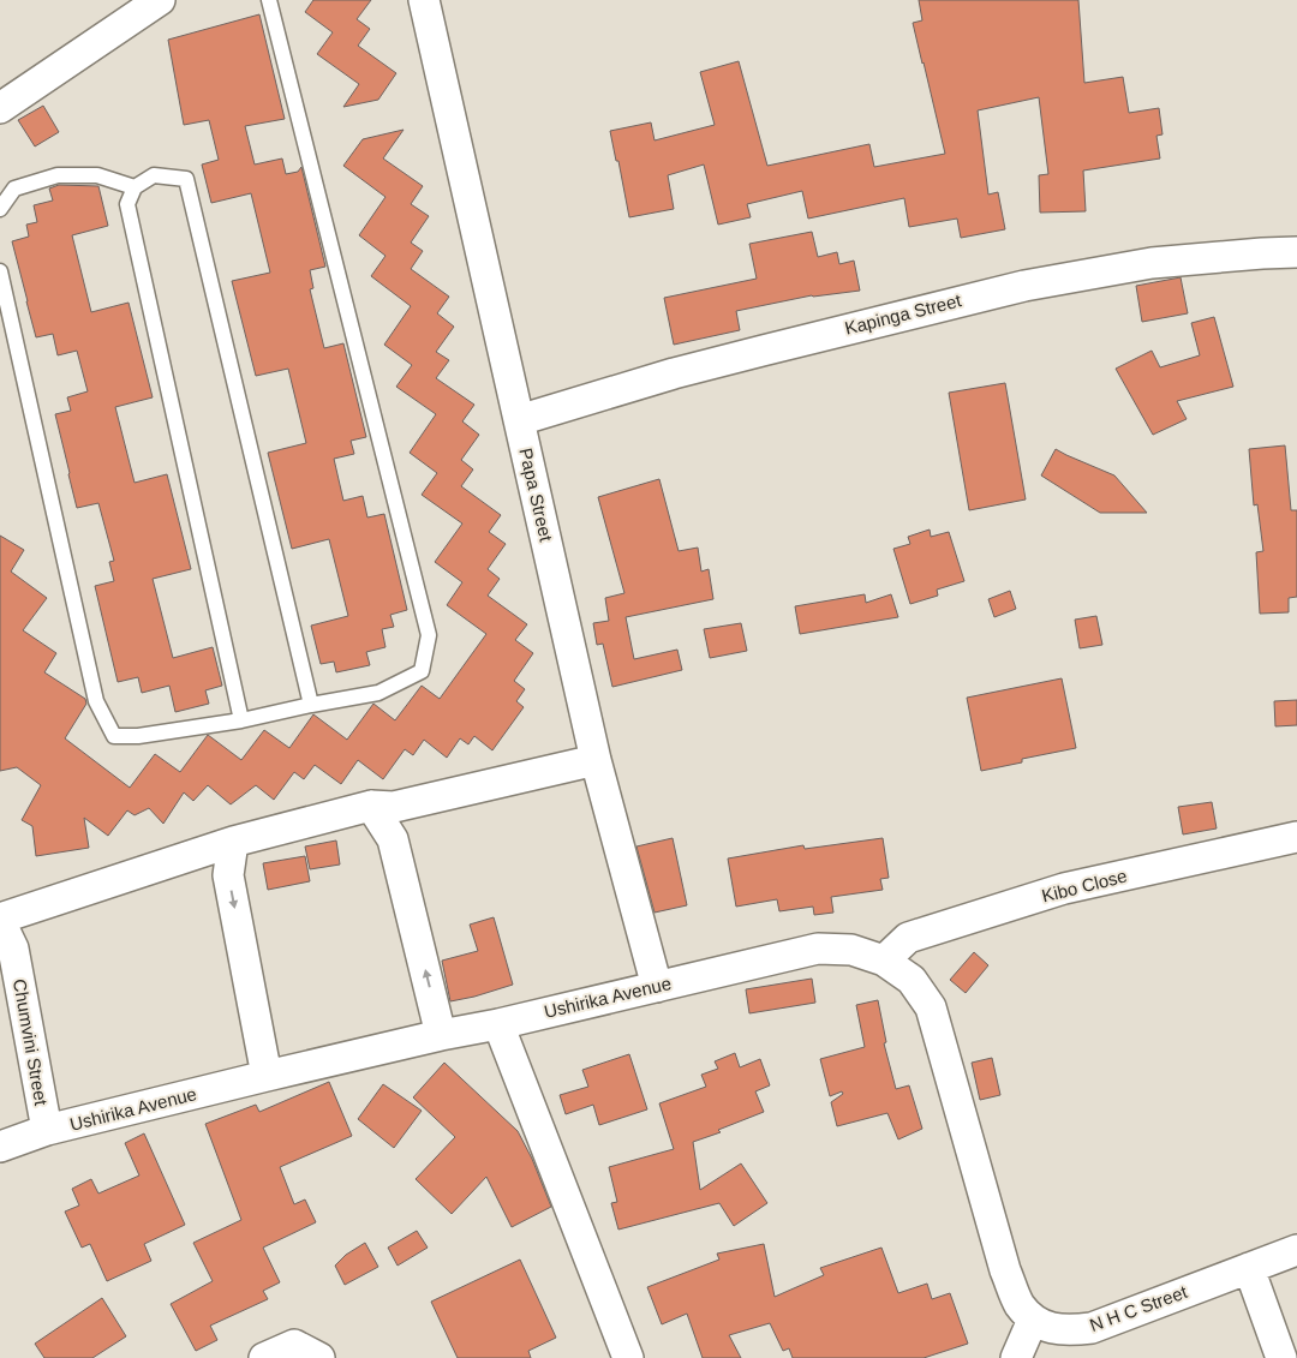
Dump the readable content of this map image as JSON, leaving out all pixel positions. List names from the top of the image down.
{
  "streets": {
    "street": [
      "Kapinga Street",
      "Papa Street",
      "Kibo Close",
      "Ushirika Avenue",
      "Chumvini Street",
      "N H C Street"
    ]
  },
  "crossings": [
    ["Kapinga Street", "Papa Street"],
    ["Papa Street", "Ushirika Avenue"],
    ["Kibo Close", "Ushirika Avenue"],
    ["Ushirika Avenue", "Chumvini Street"],
    ["Ushirika Avenue", "N H C Street"]
  ]
}
